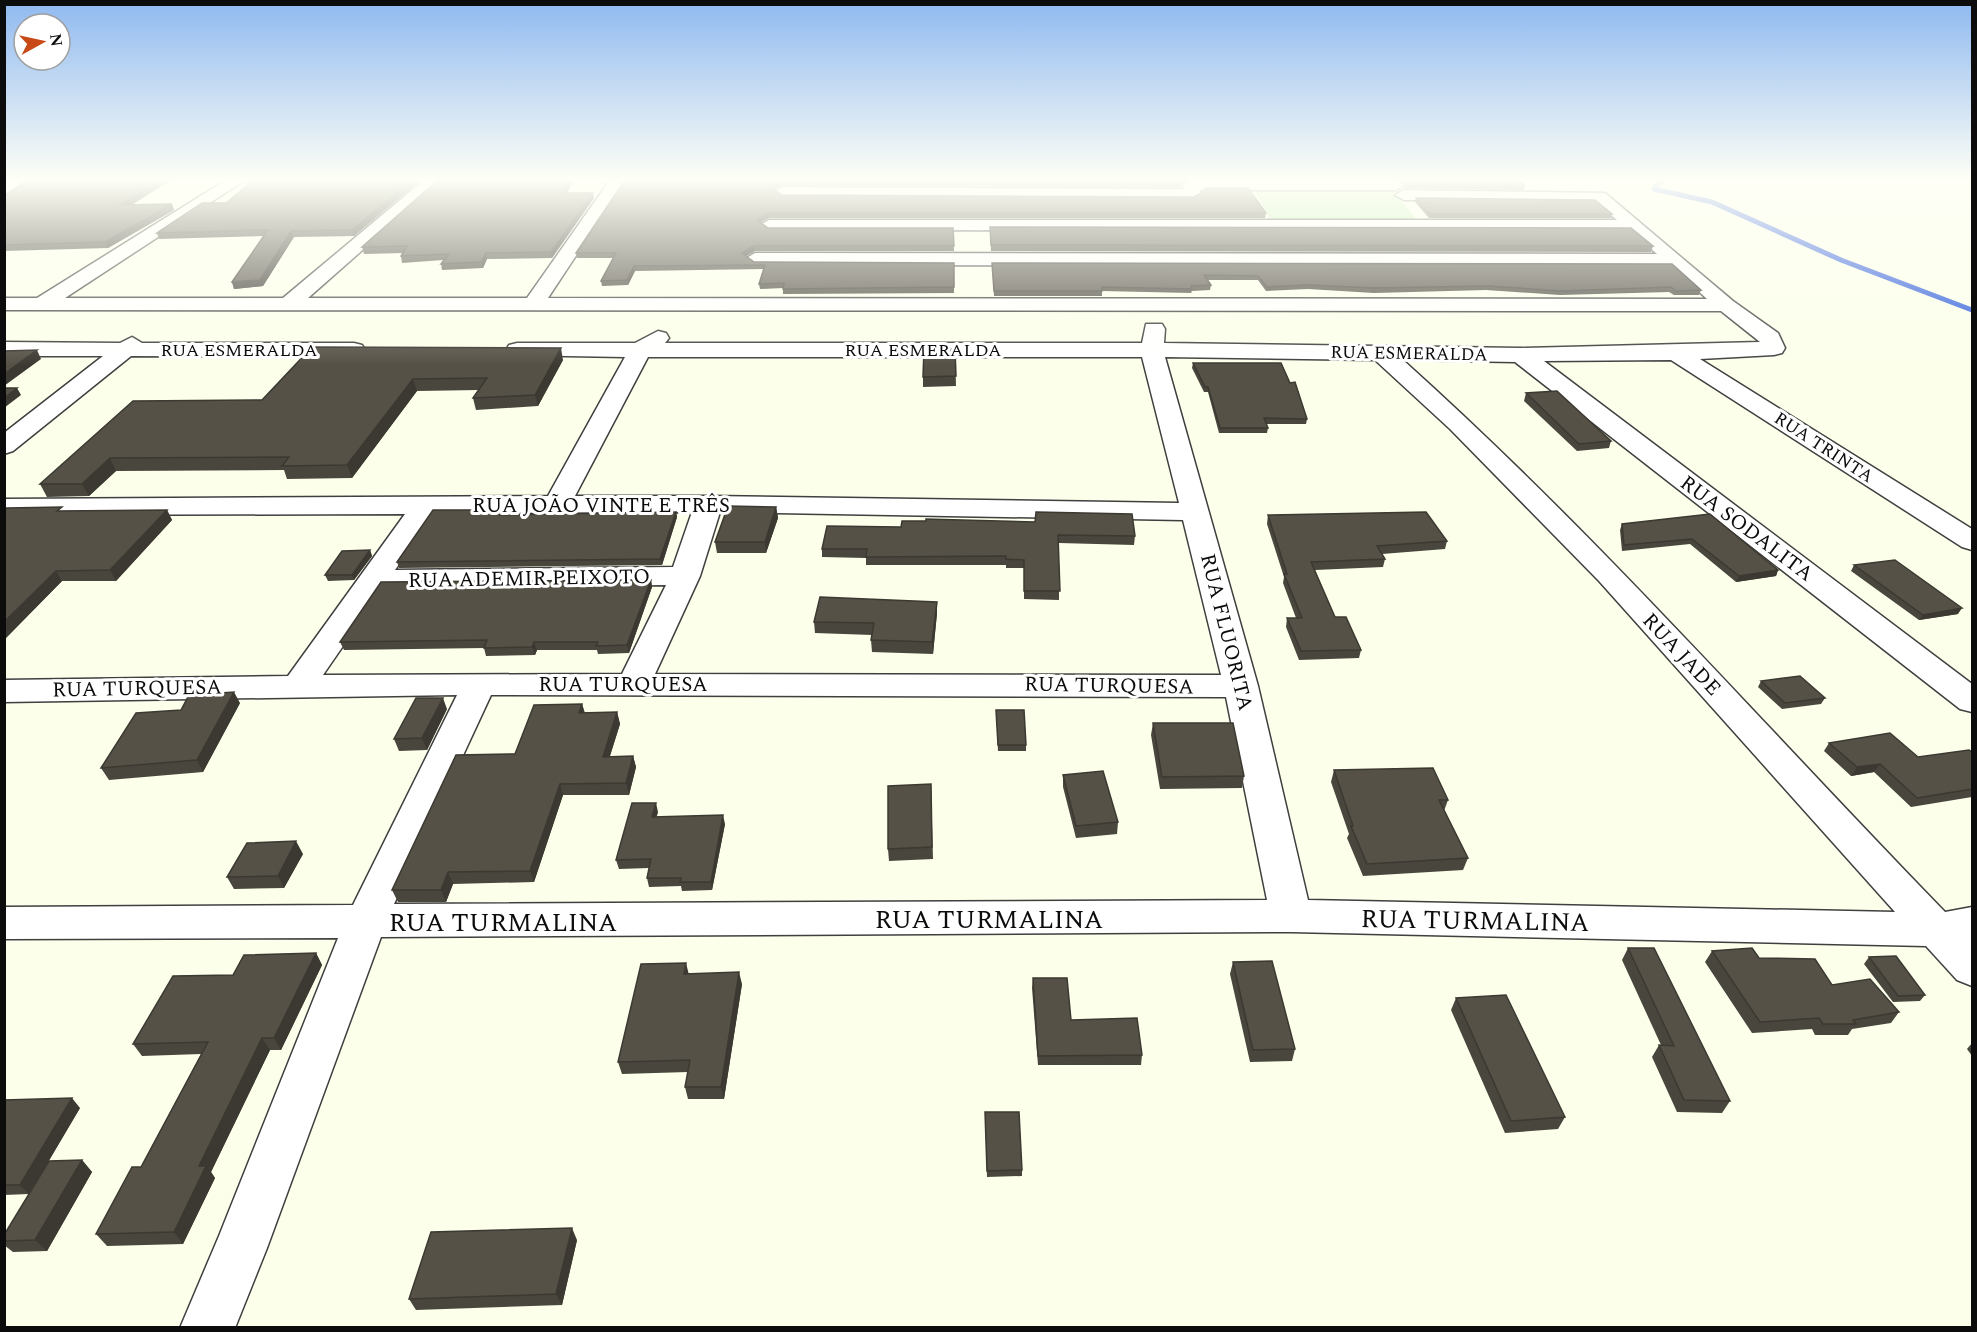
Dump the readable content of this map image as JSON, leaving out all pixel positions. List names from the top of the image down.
{
  "streets": {
    "street": [
      "RUA ESMERALDA",
      "RUA TRINTA",
      "RUA JOÃO VINTE E TRÊS",
      "RUA SODALITA",
      "RUA ADEMIR PEIXOTO",
      "RUA FLUORITA",
      "RUA JADE",
      "RUA TURQUESA",
      "RUA TURMALINA"
    ]
  },
  "crossings": [
    ["RUA ESMERALDA", "RUA TRINTA"],
    ["RUA ESMERALDA", "RUA SODALITA"],
    ["RUA ESMERALDA", "RUA FLUORITA"],
    ["RUA ESMERALDA", "RUA JADE"],
    ["RUA JOÃO VINTE E TRÊS", "RUA FLUORITA"],
    ["RUA FLUORITA", "RUA TURQUESA"],
    ["RUA FLUORITA", "RUA TURMALINA"],
    ["RUA JADE", "RUA TURMALINA"]
  ],
  "north": "right"
}
